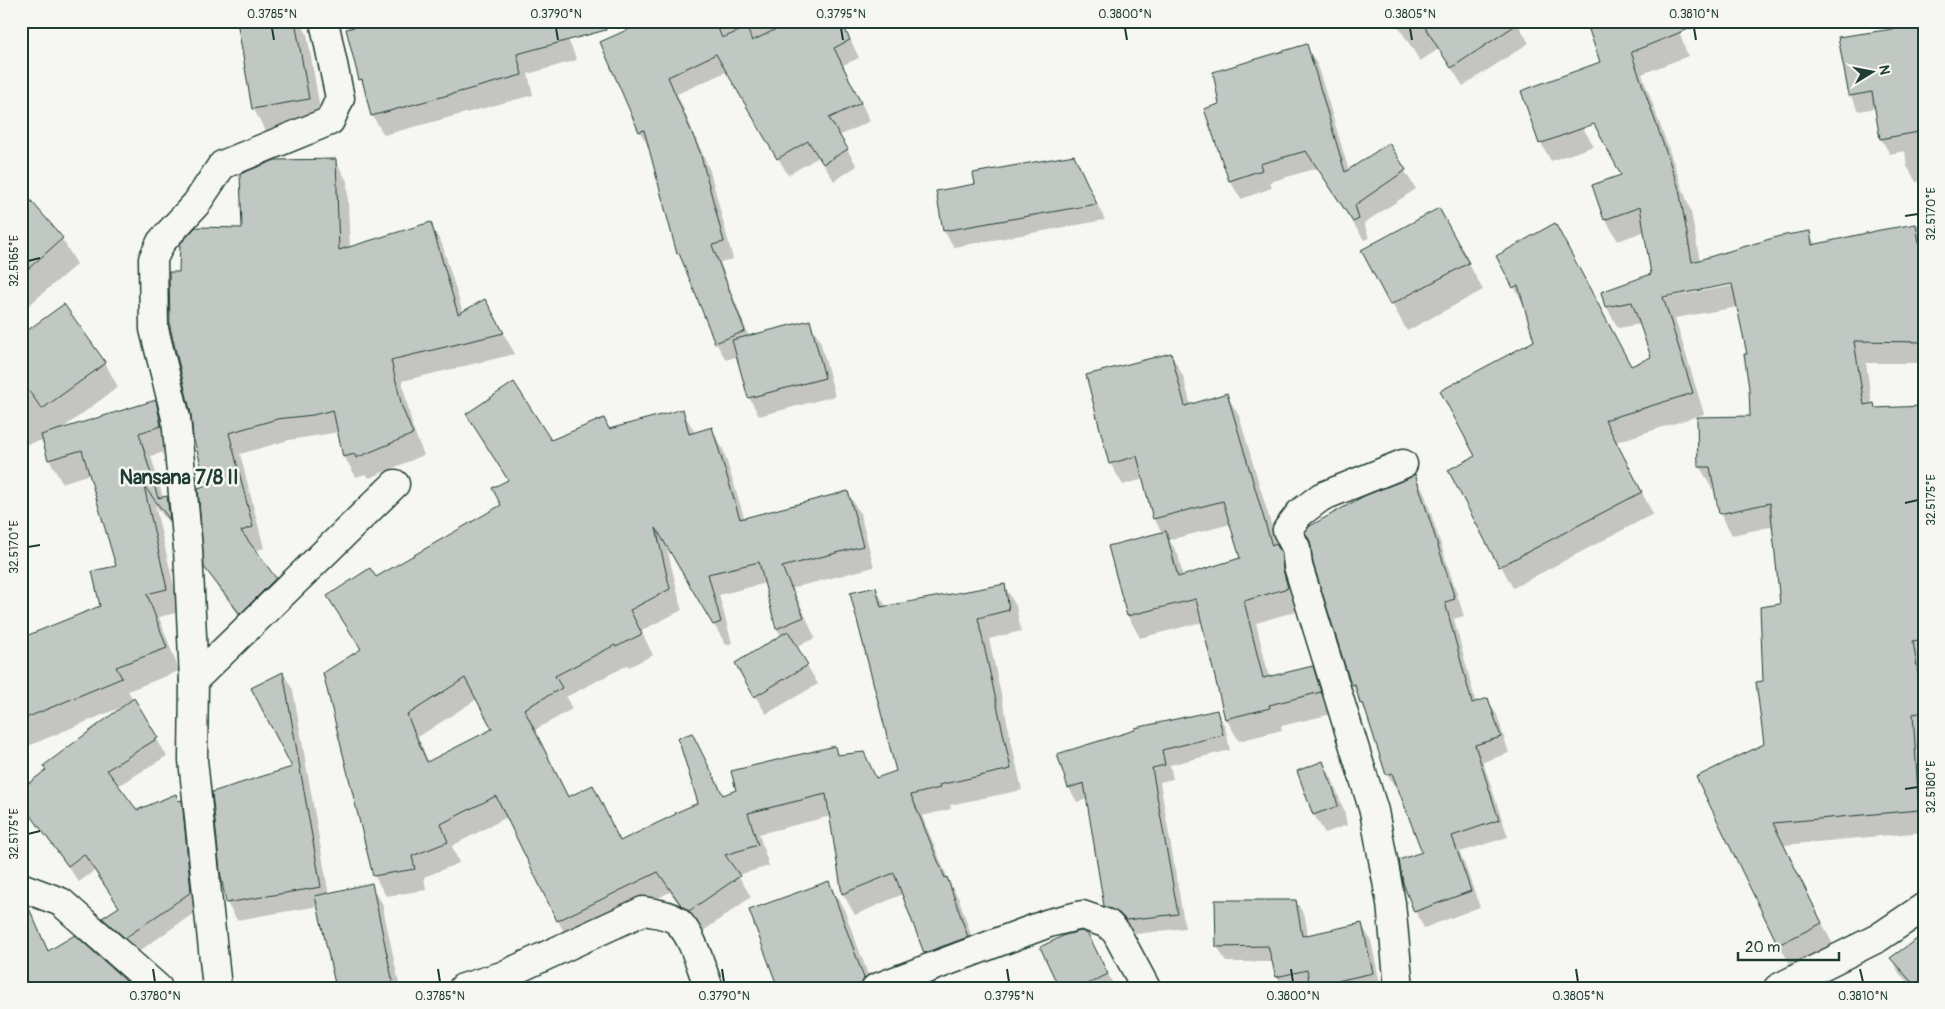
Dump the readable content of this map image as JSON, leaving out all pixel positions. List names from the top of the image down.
{
  "districts": ["Nansana 7/8 II"],
  "scale_bar": "20 m",
  "north": "right",
  "coordinates": [
    "0.3785°N",
    "0.3790°N",
    "0.3795°N",
    "0.3800°N",
    "0.3805°N",
    "0.3810°N",
    "32.5170°E",
    "32.5165°E",
    "32.5175°E",
    "32.5180°E",
    "0.3780°N"
  ]
}
